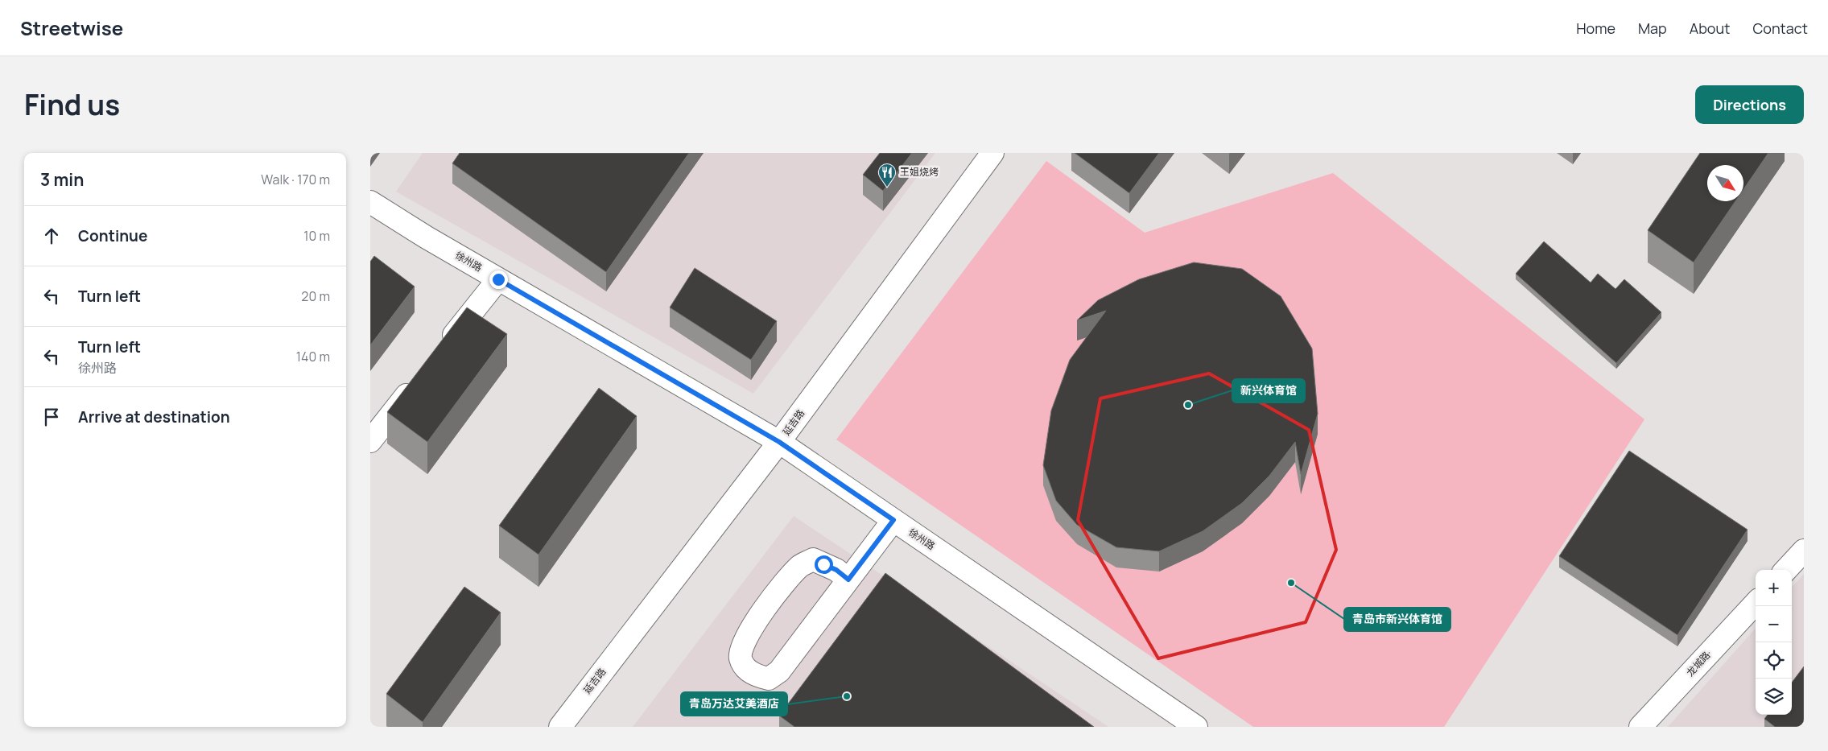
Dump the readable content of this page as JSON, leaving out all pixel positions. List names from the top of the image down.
{
  "streets": {
    "street": ["徐州路", "延吉路", "龙城路·"]
  },
  "crossings": [
    ["徐州路", "延吉路"]
  ],
  "places": {
    "restaurant": ["王姐烧烤"],
    "other": ["新兴体育馆", "青岛市新兴体育馆", "青岛万达艾美酒店"]
  },
  "north": "bottom right",
  "page": {
    "header": "Streetwise",
    "nav": [
      "Home",
      "Map",
      "About",
      "Contact"
    ],
    "title": "Find us",
    "buttons": "Directions",
    "heading": ["3 min", "Walk · 170 m"],
    "list": [
      ["Continue", "10 m"],
      ["Turn left", "20 m"],
      ["Turn left", "徐州路", "140 m"],
      "Arrive at destination"
    ],
    "map_buttons": ["+", "−"]
  }
}
